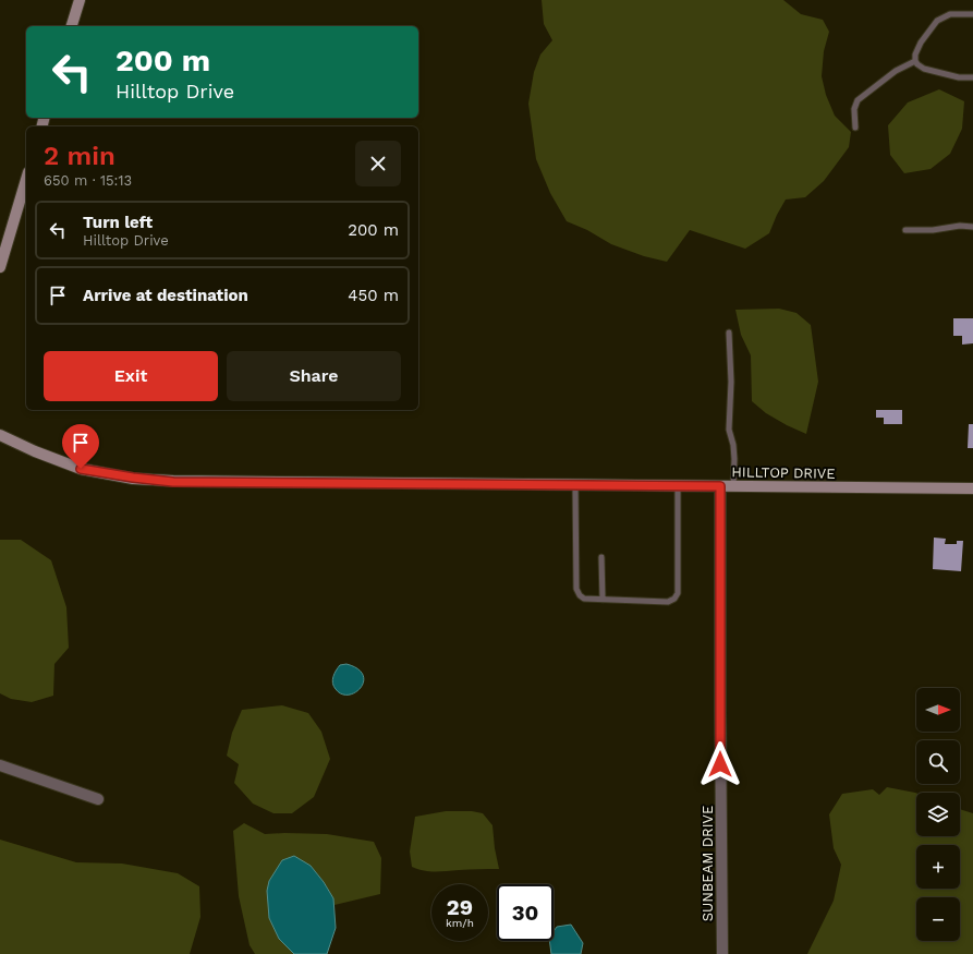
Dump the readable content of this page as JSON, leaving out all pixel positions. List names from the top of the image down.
{
  "streets": {
    "street": ["HILLTOP DRIVE", "SUNBEAM DRIVE"]
  },
  "crossings": [
    ["HILLTOP DRIVE", "SUNBEAM DRIVE"]
  ],
  "north": "right",
  "page": {
    "turn": ["200 m", "Hilltop Drive"],
    "heading": ["2 min", "650 m · 15:13"],
    "list": [
      {
        "name": "Turn left",
        "note": "Hilltop Drive",
        "value": "200 m"
      },
      {
        "name": "Arrive at destination",
        "value": "450 m"
      }
    ],
    "buttons": ["Exit", "Share"],
    "map_buttons": ["+", "−"],
    "speed": "29 km/h",
    "limit": "30"
  }
}
